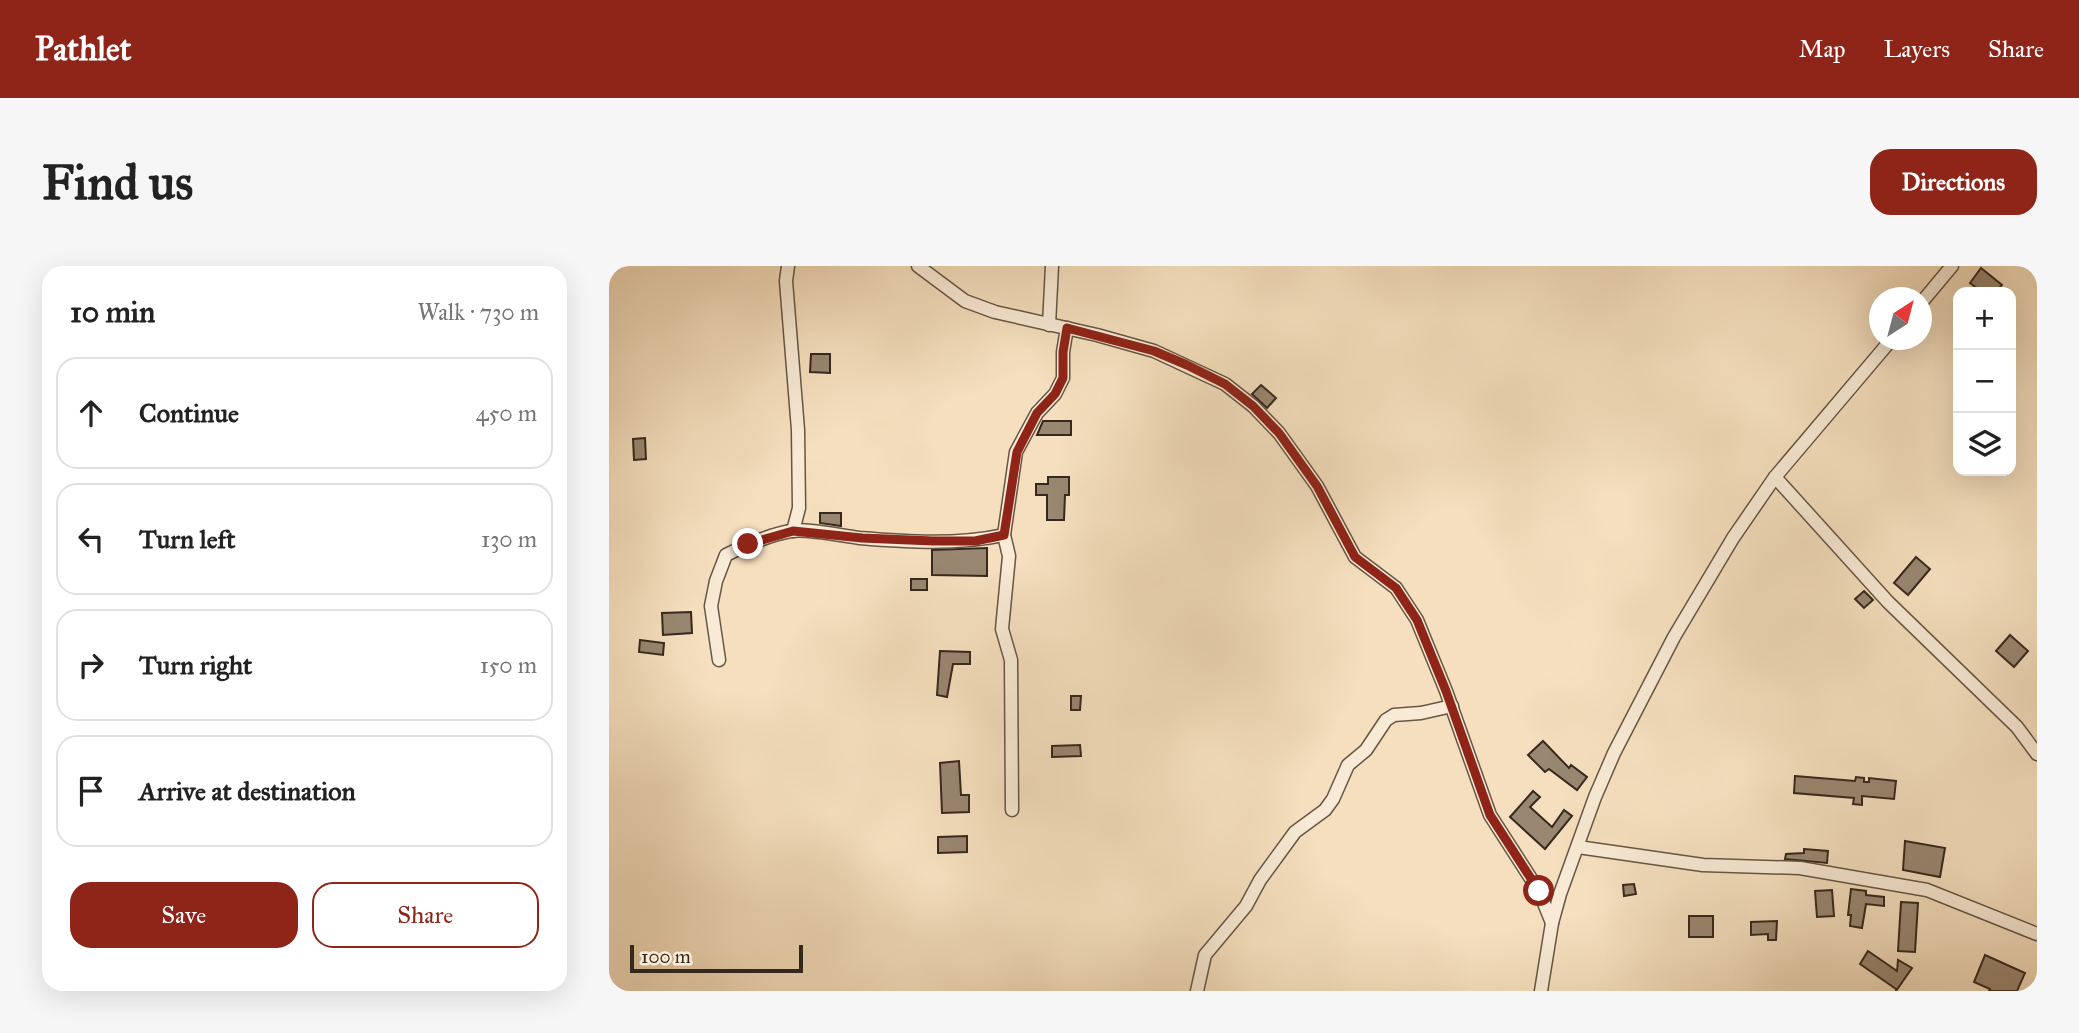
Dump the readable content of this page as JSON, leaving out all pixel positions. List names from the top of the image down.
{
  "scale_bar": "100 m",
  "north": "top right",
  "page": {
    "header": "Pathlet",
    "nav": ["Map", "Layers", "Share"],
    "buttons": [
      "Directions",
      ["Save", "Share"]
    ],
    "title": "Find us",
    "heading": ["10 min", "Walk · 730 m"],
    "map_buttons": ["+", "−"],
    "list": [
      ["Continue", "450 m"],
      ["Turn left", "130 m"],
      ["Turn right", "150 m"],
      "Arrive at destination"
    ],
    "scale": "100 m"
  }
}
